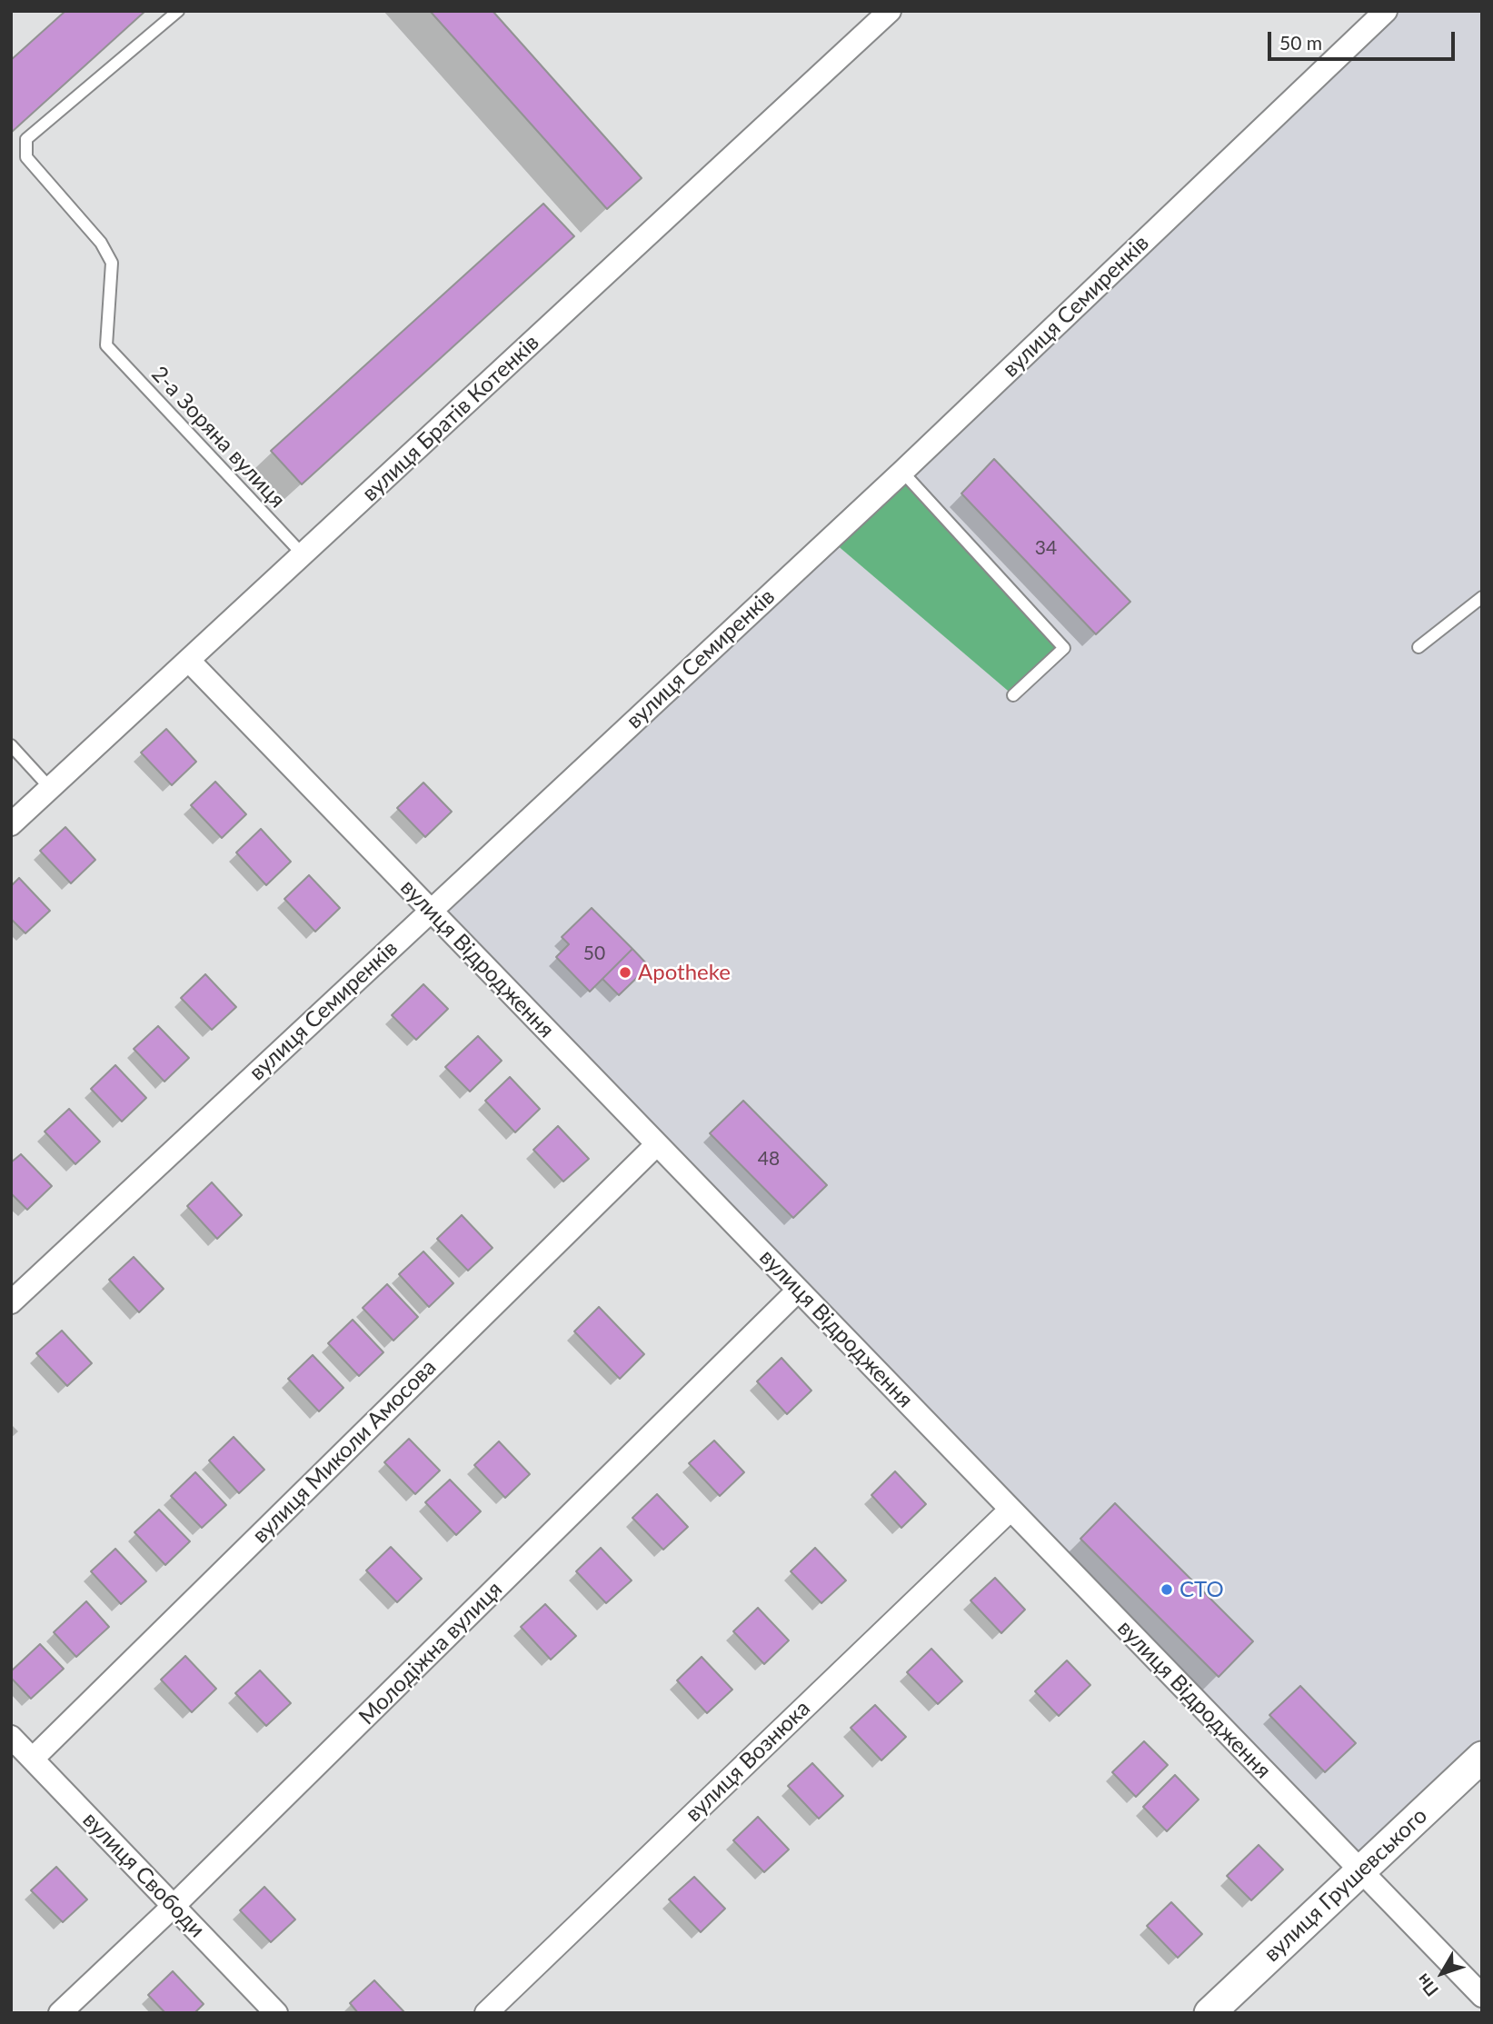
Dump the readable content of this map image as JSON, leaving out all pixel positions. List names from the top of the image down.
{
  "streets": {
    "street": [
      "вулиця Семиренків",
      "вулиця Братів Котенків",
      "вулиця Відродження",
      "вулиця Миколи Амосова",
      "Молодіжна вулиця",
      "вулиця Вознюка",
      "вулиця Свободи",
      "вулиця Грушевського"
    ],
    "lane": ["2-а Зоряна вулиця"]
  },
  "crossings": [
    ["вулиця Семиренків", "вулиця Відродження"],
    ["вулиця Братів Котенків", "2-а Зоряна вулиця"],
    ["вулиця Братів Котенків", "вулиця Відродження"],
    ["вулиця Відродження", "вулиця Миколи Амосова"],
    ["вулиця Відродження", "Молодіжна вулиця"],
    ["вулиця Відродження", "вулиця Вознюка"],
    ["вулиця Відродження", "вулиця Грушевського"],
    ["вулиця Миколи Амосова", "вулиця Свободи"],
    ["Молодіжна вулиця", "вулиця Свободи"]
  ],
  "places": ["Apotheke", "СТО"],
  "house_numbers": ["34", "50", "48"],
  "scale_bar": "50 m",
  "north": "bottom left"
}
